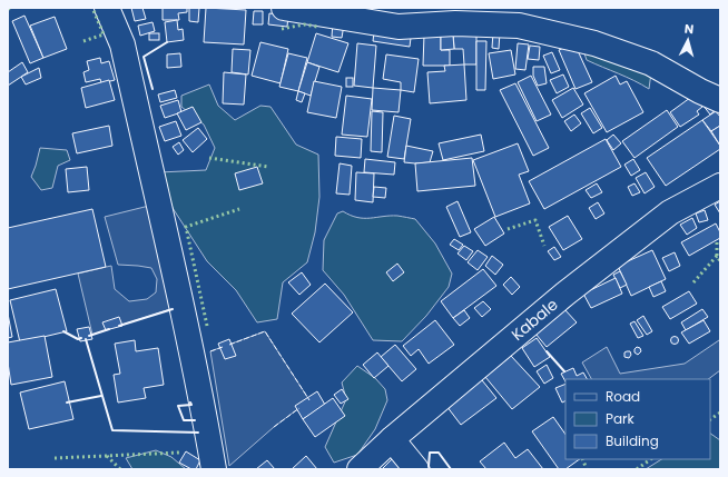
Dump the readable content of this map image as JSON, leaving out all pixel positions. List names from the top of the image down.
{
  "streets": {
    "street": ["Kabale"]
  },
  "legend": ["Road", "Park", "Building"],
  "north": "top"
}
